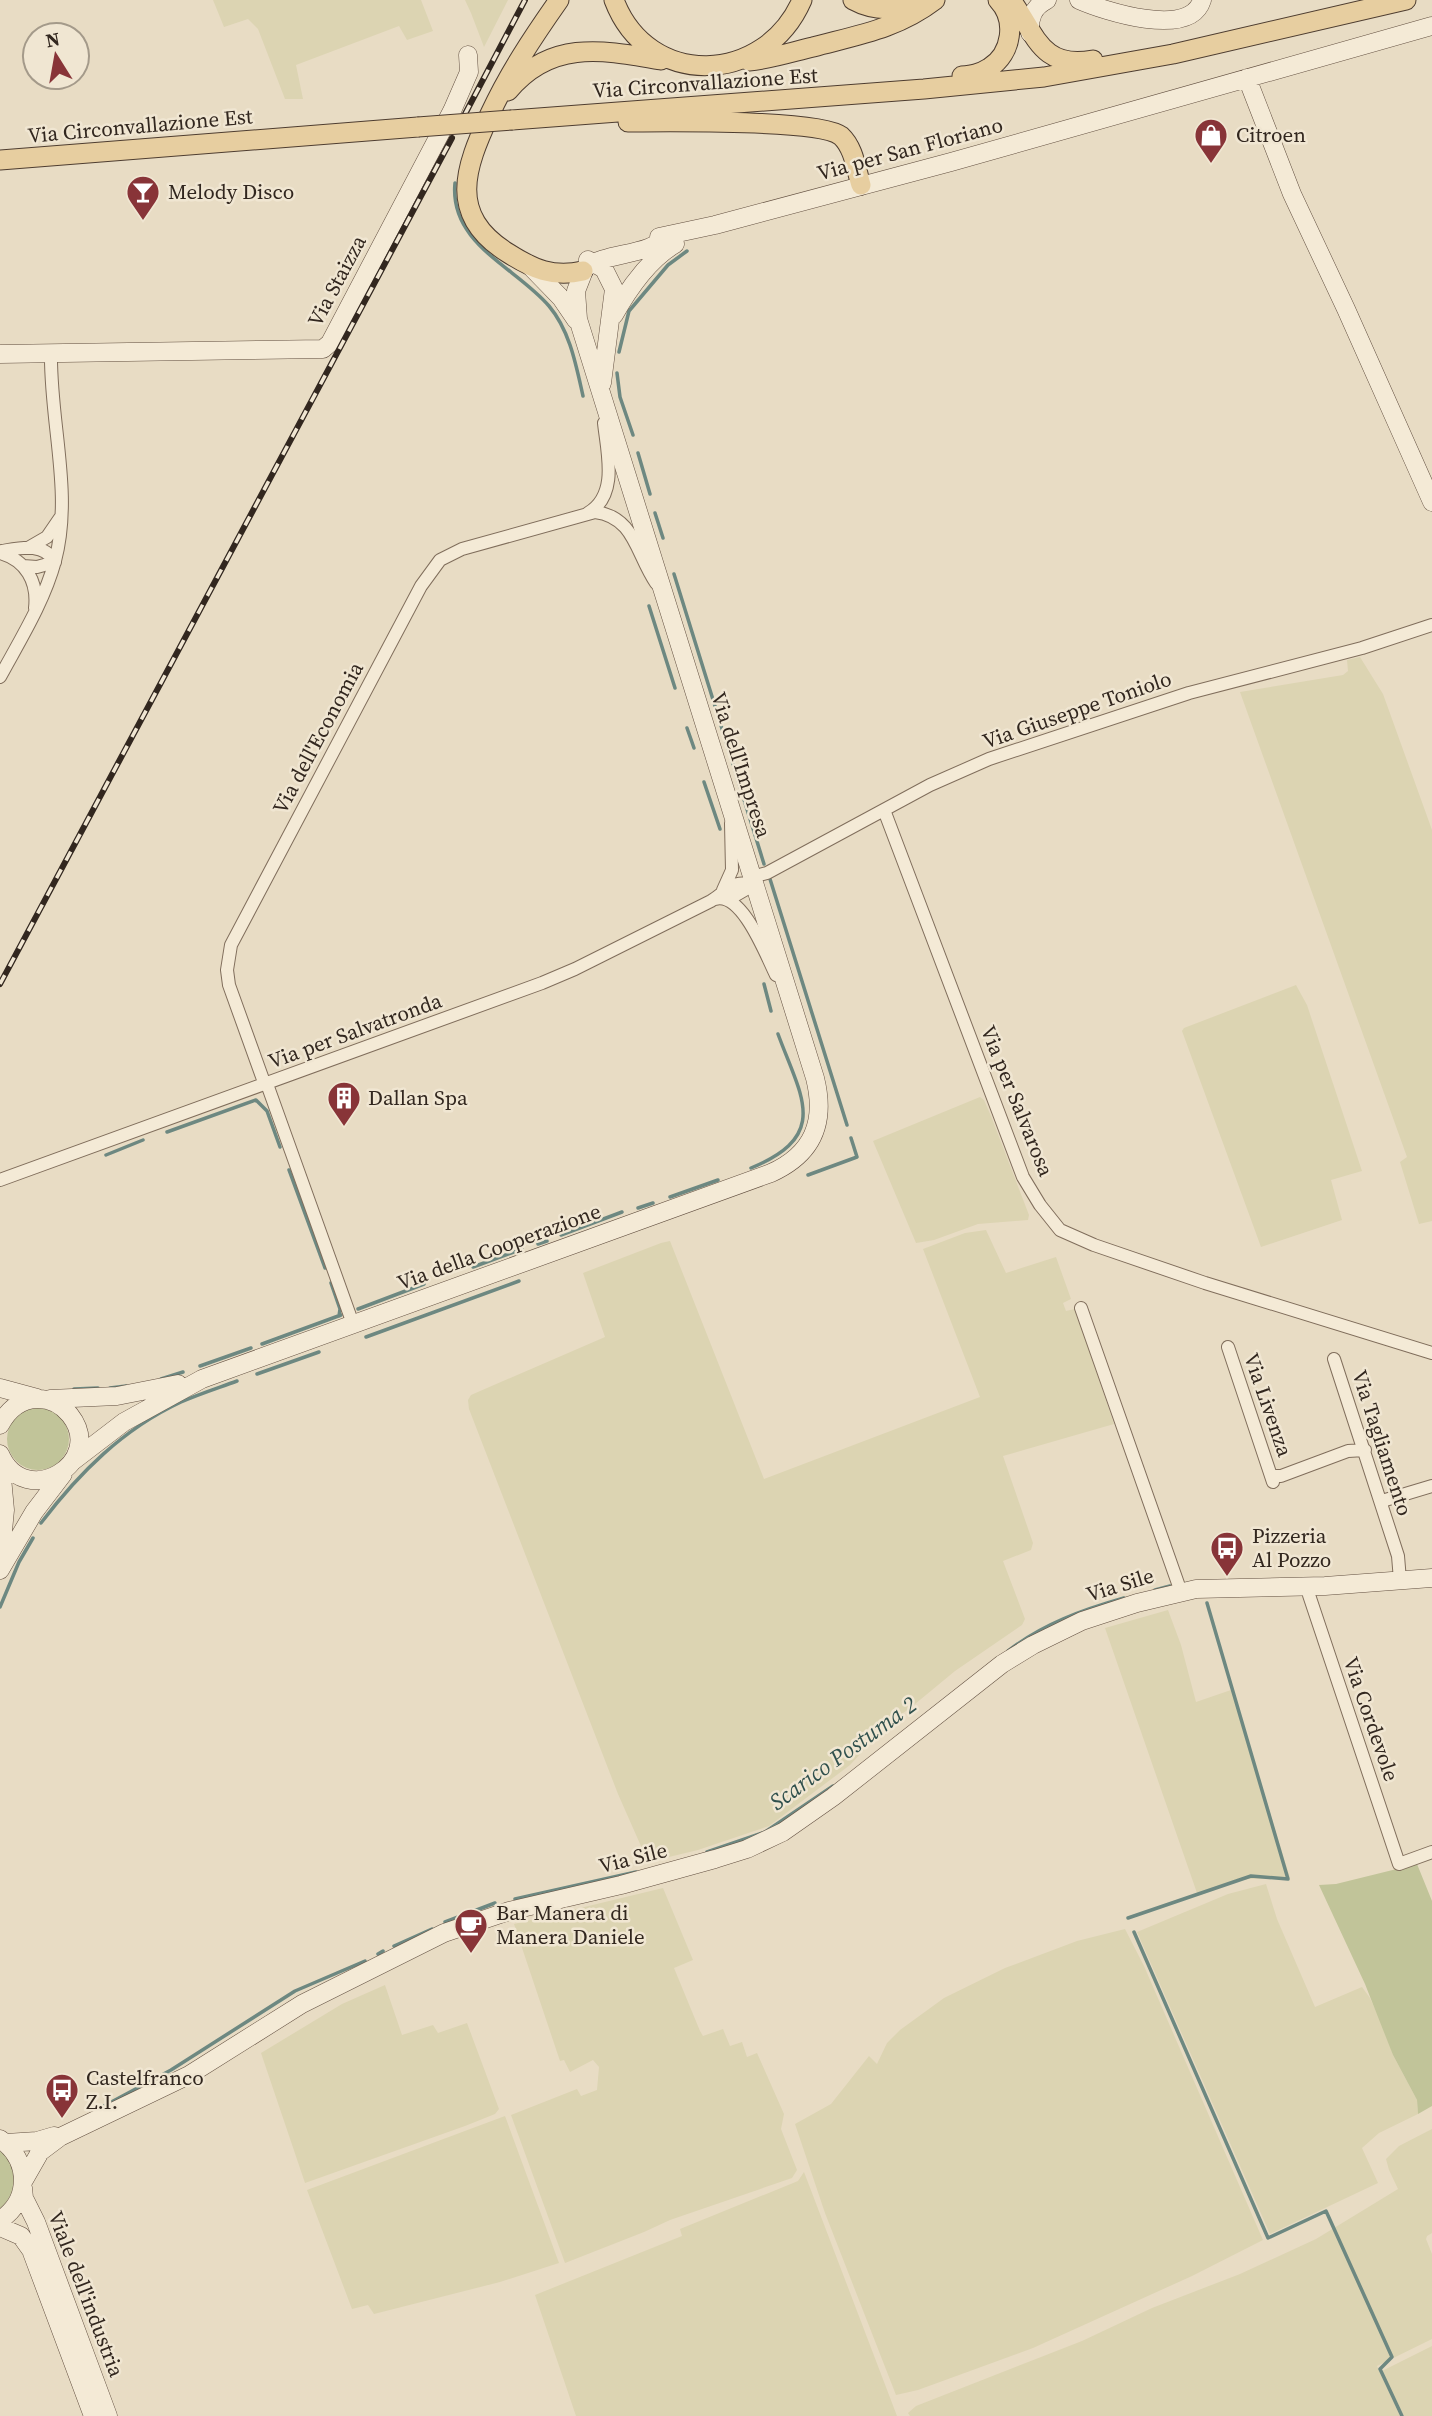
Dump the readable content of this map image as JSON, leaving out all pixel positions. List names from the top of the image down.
{
  "streets": {
    "main road": ["Via Circonvallazione Est"],
    "street": [
      "Via per San Floriano",
      "Via Staizza",
      "Via Giuseppe Toniolo",
      "Via dell'Economia",
      "Via dell'Impresa",
      "Via per Salvatronda",
      "Via per Salvarosa",
      "Via della Cooperazione",
      "Via Livenza",
      "Via Tagliamento",
      "Via Sile",
      "Via Cordevole",
      "Viale dell'industria"
    ]
  },
  "crossings": [
    ["Via per San Floriano", "Via dell'Impresa"],
    ["Via Giuseppe Toniolo", "Via dell'Impresa"],
    ["Via Giuseppe Toniolo", "Via per Salvatronda"],
    ["Via Giuseppe Toniolo", "Via per Salvarosa"],
    ["Via dell'Economia", "Via per Salvatronda"],
    ["Via dell'Economia", "Via della Cooperazione"],
    ["Via dell'Impresa", "Via per Salvatronda"],
    ["Via dell'Impresa", "Via della Cooperazione"],
    ["Via Livenza", "Via Tagliamento"],
    ["Via Tagliamento", "Via Sile"],
    ["Via Sile", "Via Cordevole"],
    ["Via Sile", "Viale dell'industria"]
  ],
  "water": ["Scarico Postuma 2"],
  "places": {
    "shop": ["Citroen"],
    "bar": ["Melody Disco"],
    "building": ["Dallan Spa"],
    "bus stop": ["Pizzeria Al Pozzo", "Castelfranco Z.I."],
    "cafe": ["Bar Manera di Manera Daniele"]
  },
  "north": "top"
}
